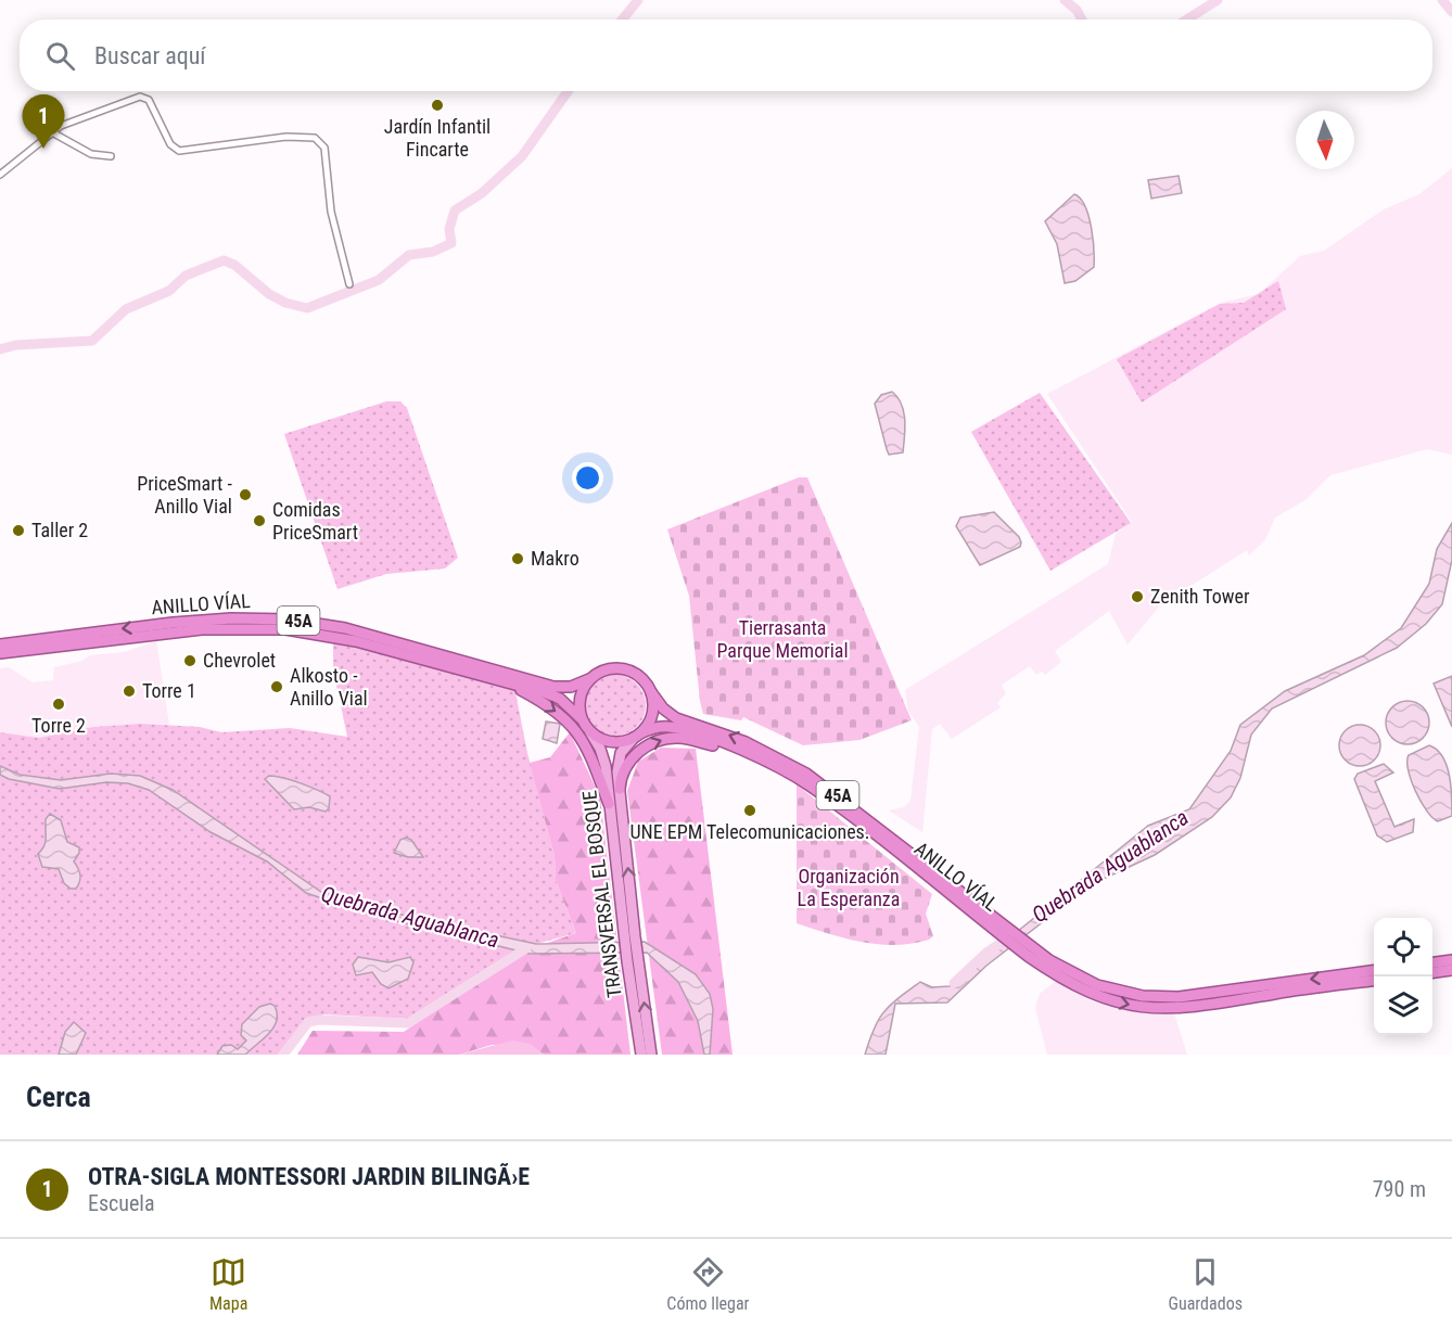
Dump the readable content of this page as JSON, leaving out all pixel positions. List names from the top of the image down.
{
  "streets": {
    "highway": ["ANILLO VÍAL", "45A"],
    "main road": ["TRANSVERSAL EL BOSQUE"]
  },
  "crossings": [
    ["ANILLO VÍAL", "TRANSVERSAL EL BOSQUE"]
  ],
  "water": ["Quebrada Aguablanca"],
  "parks": ["Tierrasanta Parque Memorial", "Organización La Esperanza"],
  "places": [
    "Jardín Infantil Fincarte",
    "PriceSmart - Anillo Vial",
    "Comidas PriceSmart",
    "Taller 2",
    "Makro",
    "Zenith Tower",
    "Chevrolet",
    "Alkosto - Anillo Vial",
    "Torre 1",
    "Torre 2",
    "UNE EPM Telecomunicaciones."
  ],
  "north": "bottom",
  "page": {
    "search": "Buscar aquí",
    "pins": "1",
    "heading": "Cerca",
    "list": [
      {
        "mark": "1",
        "name": "OTRA-SIGLA MONTESSORI JARDIN BILINGÃ›E",
        "note": "Escuela",
        "value": "790 m"
      }
    ],
    "nav": ["Mapa", "Cómo llegar", "Guardados"]
  }
}
